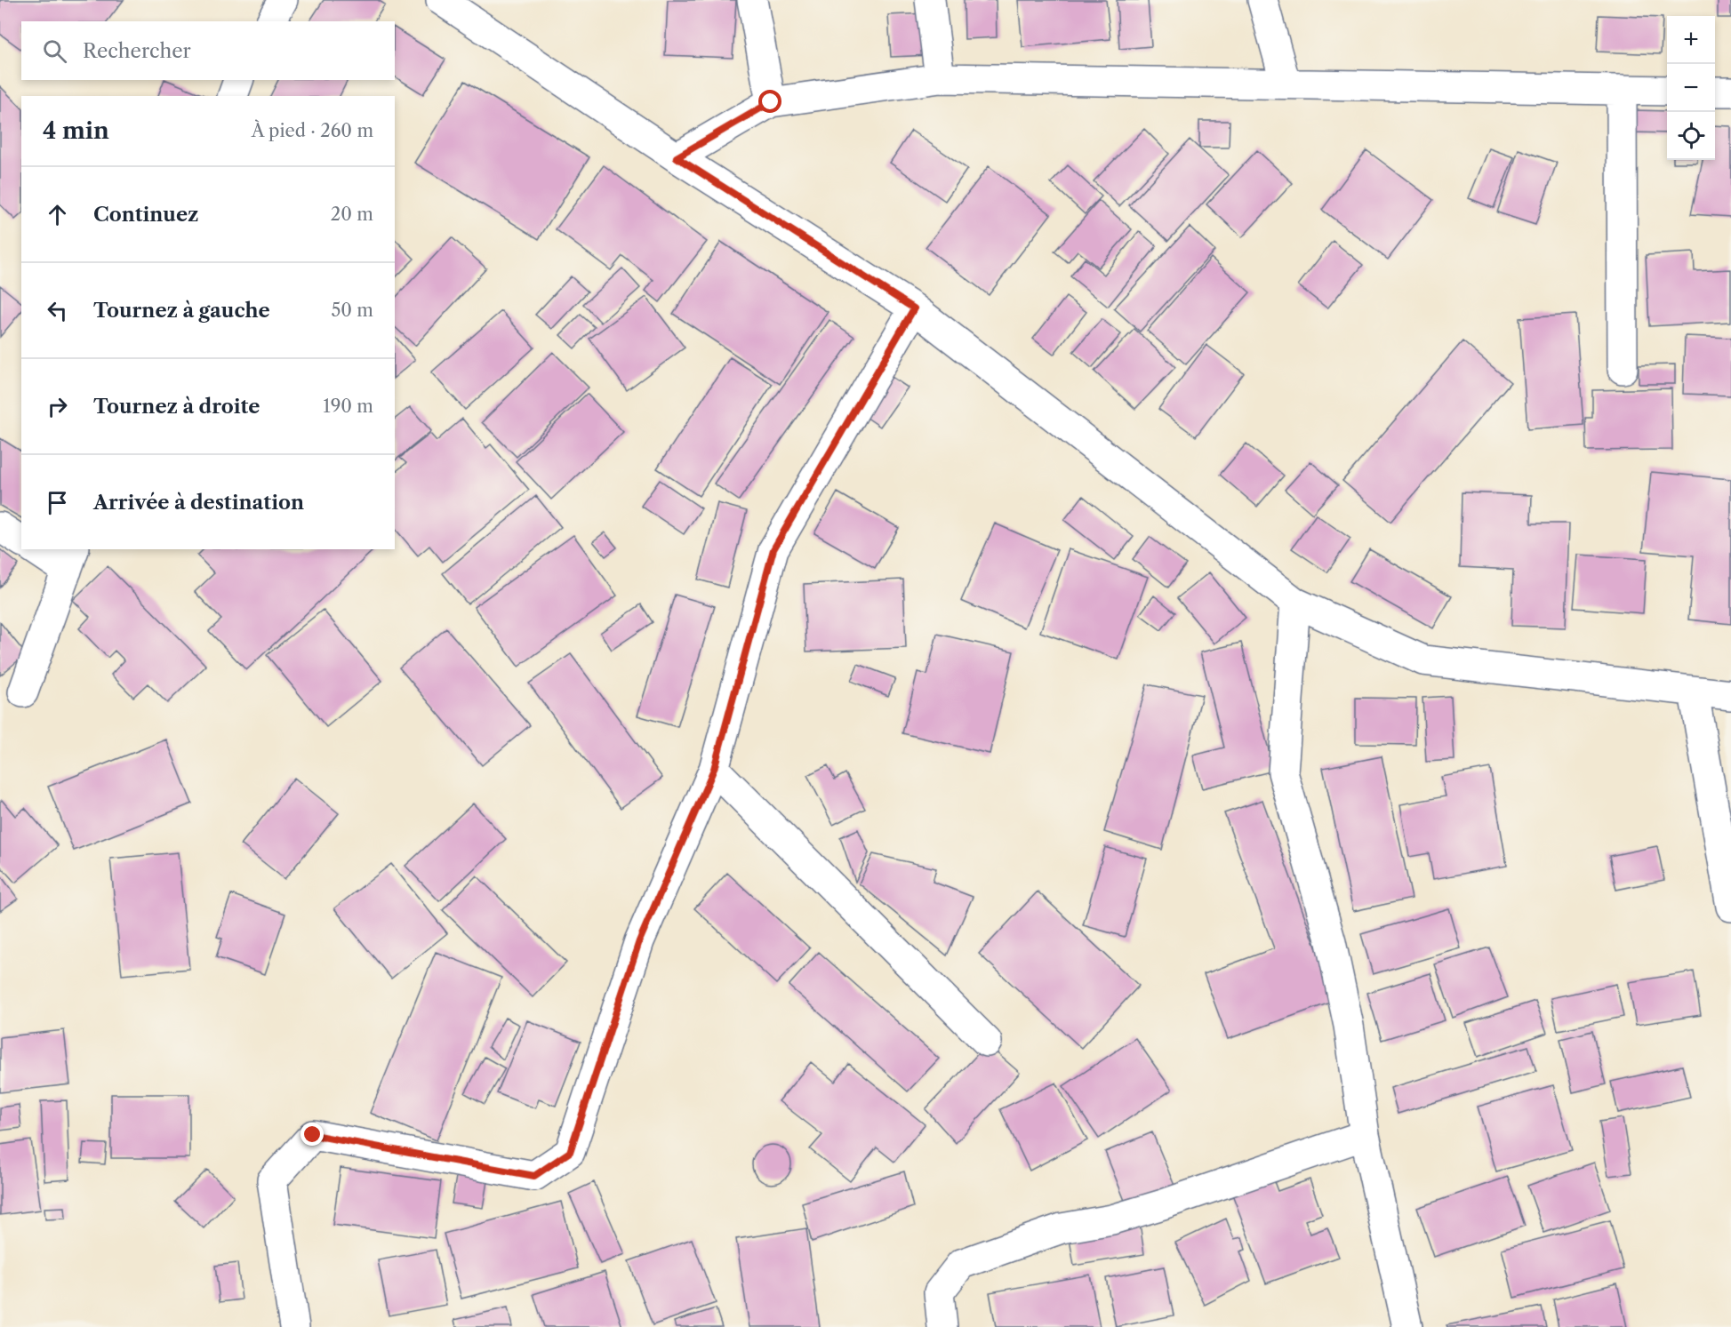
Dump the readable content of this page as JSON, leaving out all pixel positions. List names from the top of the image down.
{
  "page": {
    "map_buttons": ["+", "−"],
    "search": "Rechercher",
    "heading": ["4 min", "À pied · 260 m"],
    "list": [
      ["Continuez", "20 m"],
      ["Tournez à gauche", "50 m"],
      ["Tournez à droite", "190 m"],
      "Arrivée à destination"
    ]
  }
}
